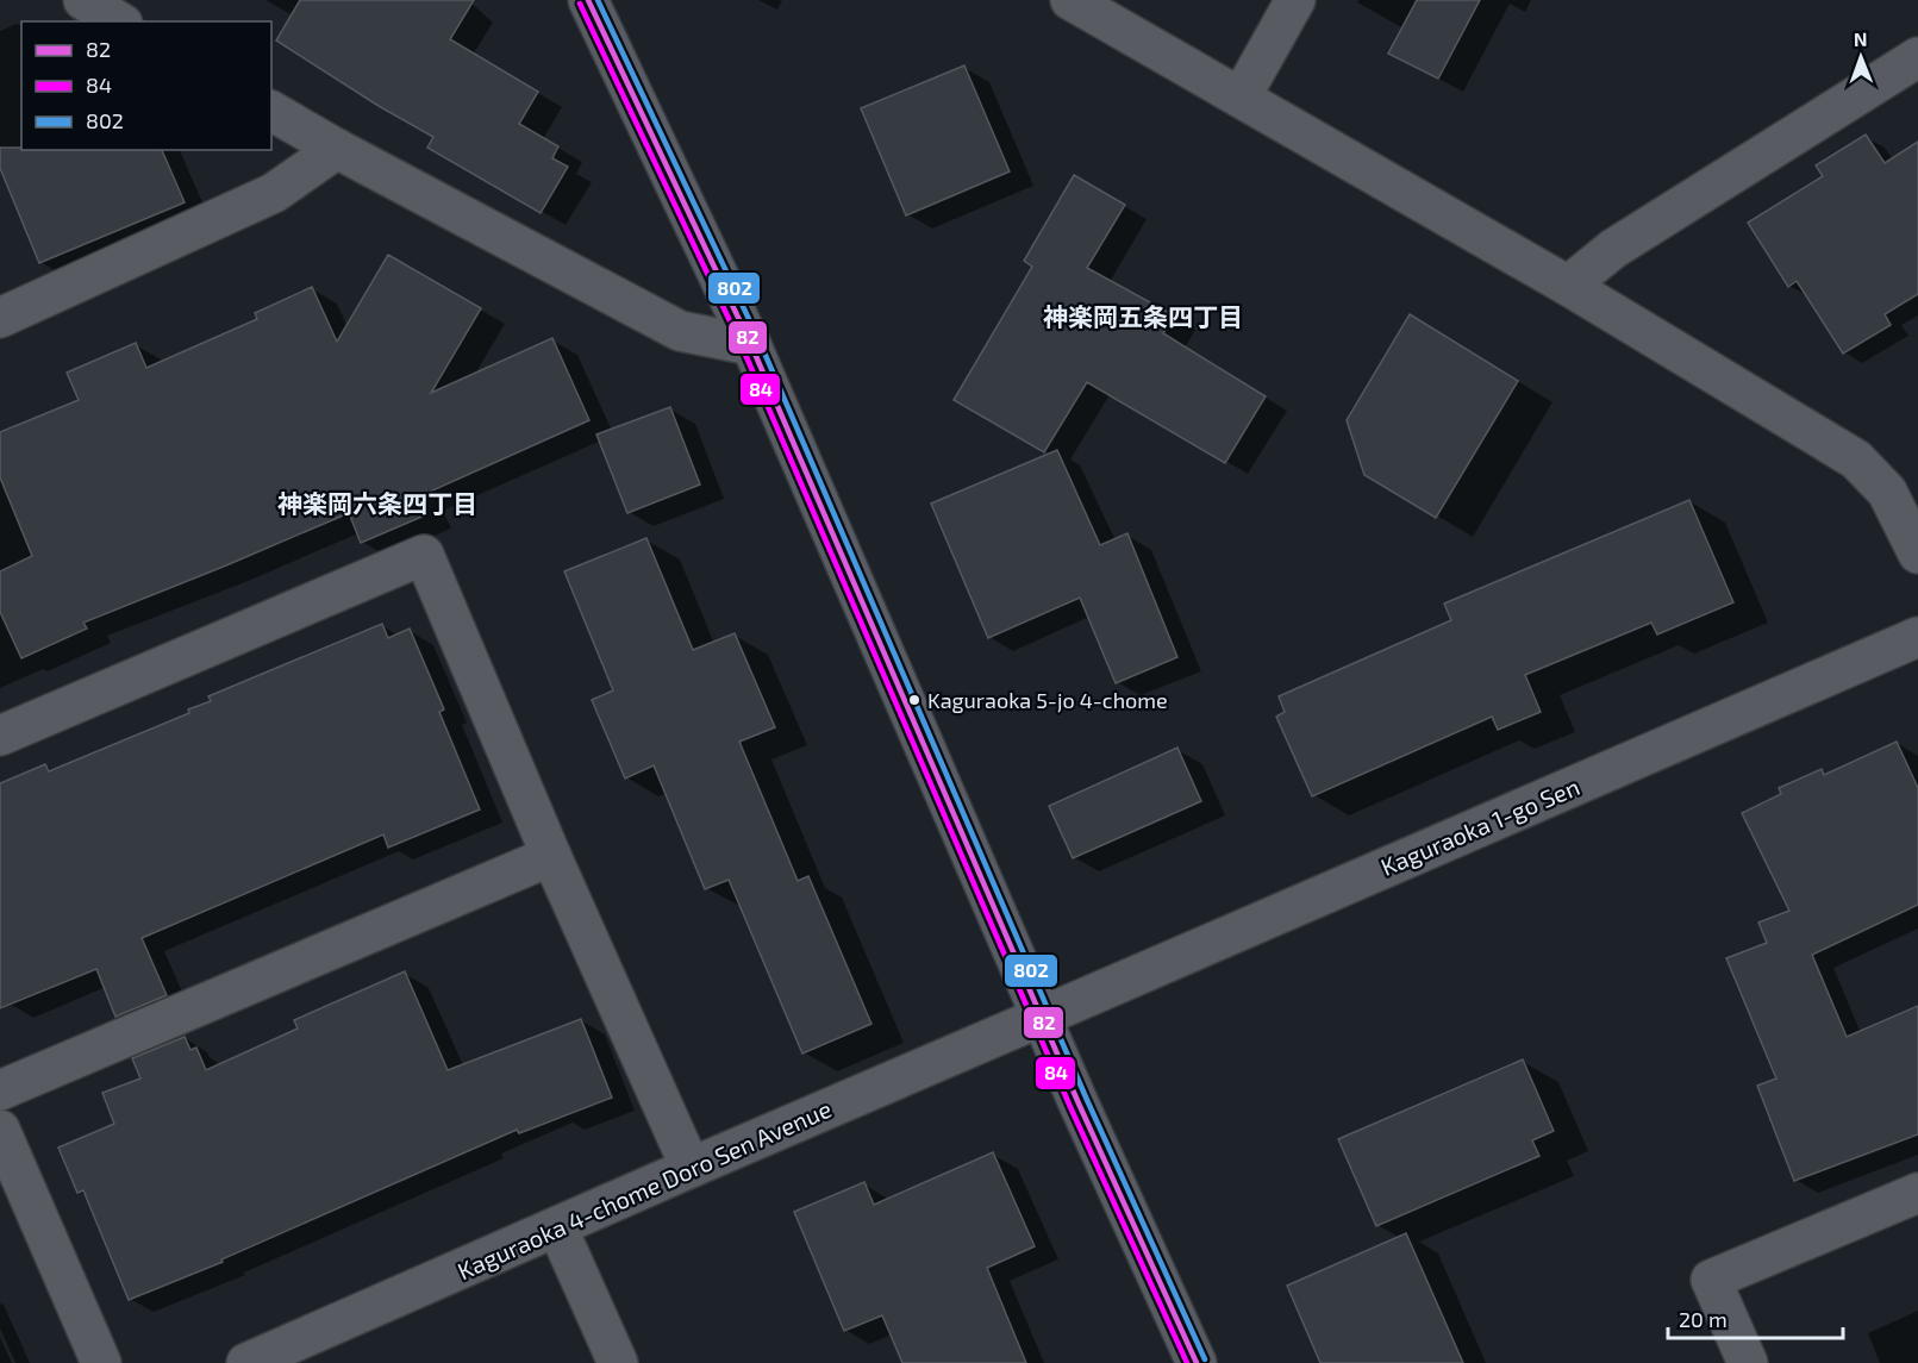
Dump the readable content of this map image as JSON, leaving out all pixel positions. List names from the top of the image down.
{
  "streets": {
    "street": ["Kaguraoka 1-go Sen", "Kaguraoka 4-chome Doro Sen Avenue"]
  },
  "crossings": [
    ["Kaguraoka 1-go Sen", "Kaguraoka 4-chome Doro Sen Avenue"]
  ],
  "districts": ["神楽岡五条四丁目", "神楽岡六条四丁目"],
  "places": ["Kaguraoka 5-jo 4-chome"],
  "lines": ["transit line 82", "transit line 802", "transit line 84"],
  "legend": ["82", "84", "802"],
  "scale_bar": "20 m",
  "north": "top"
}
